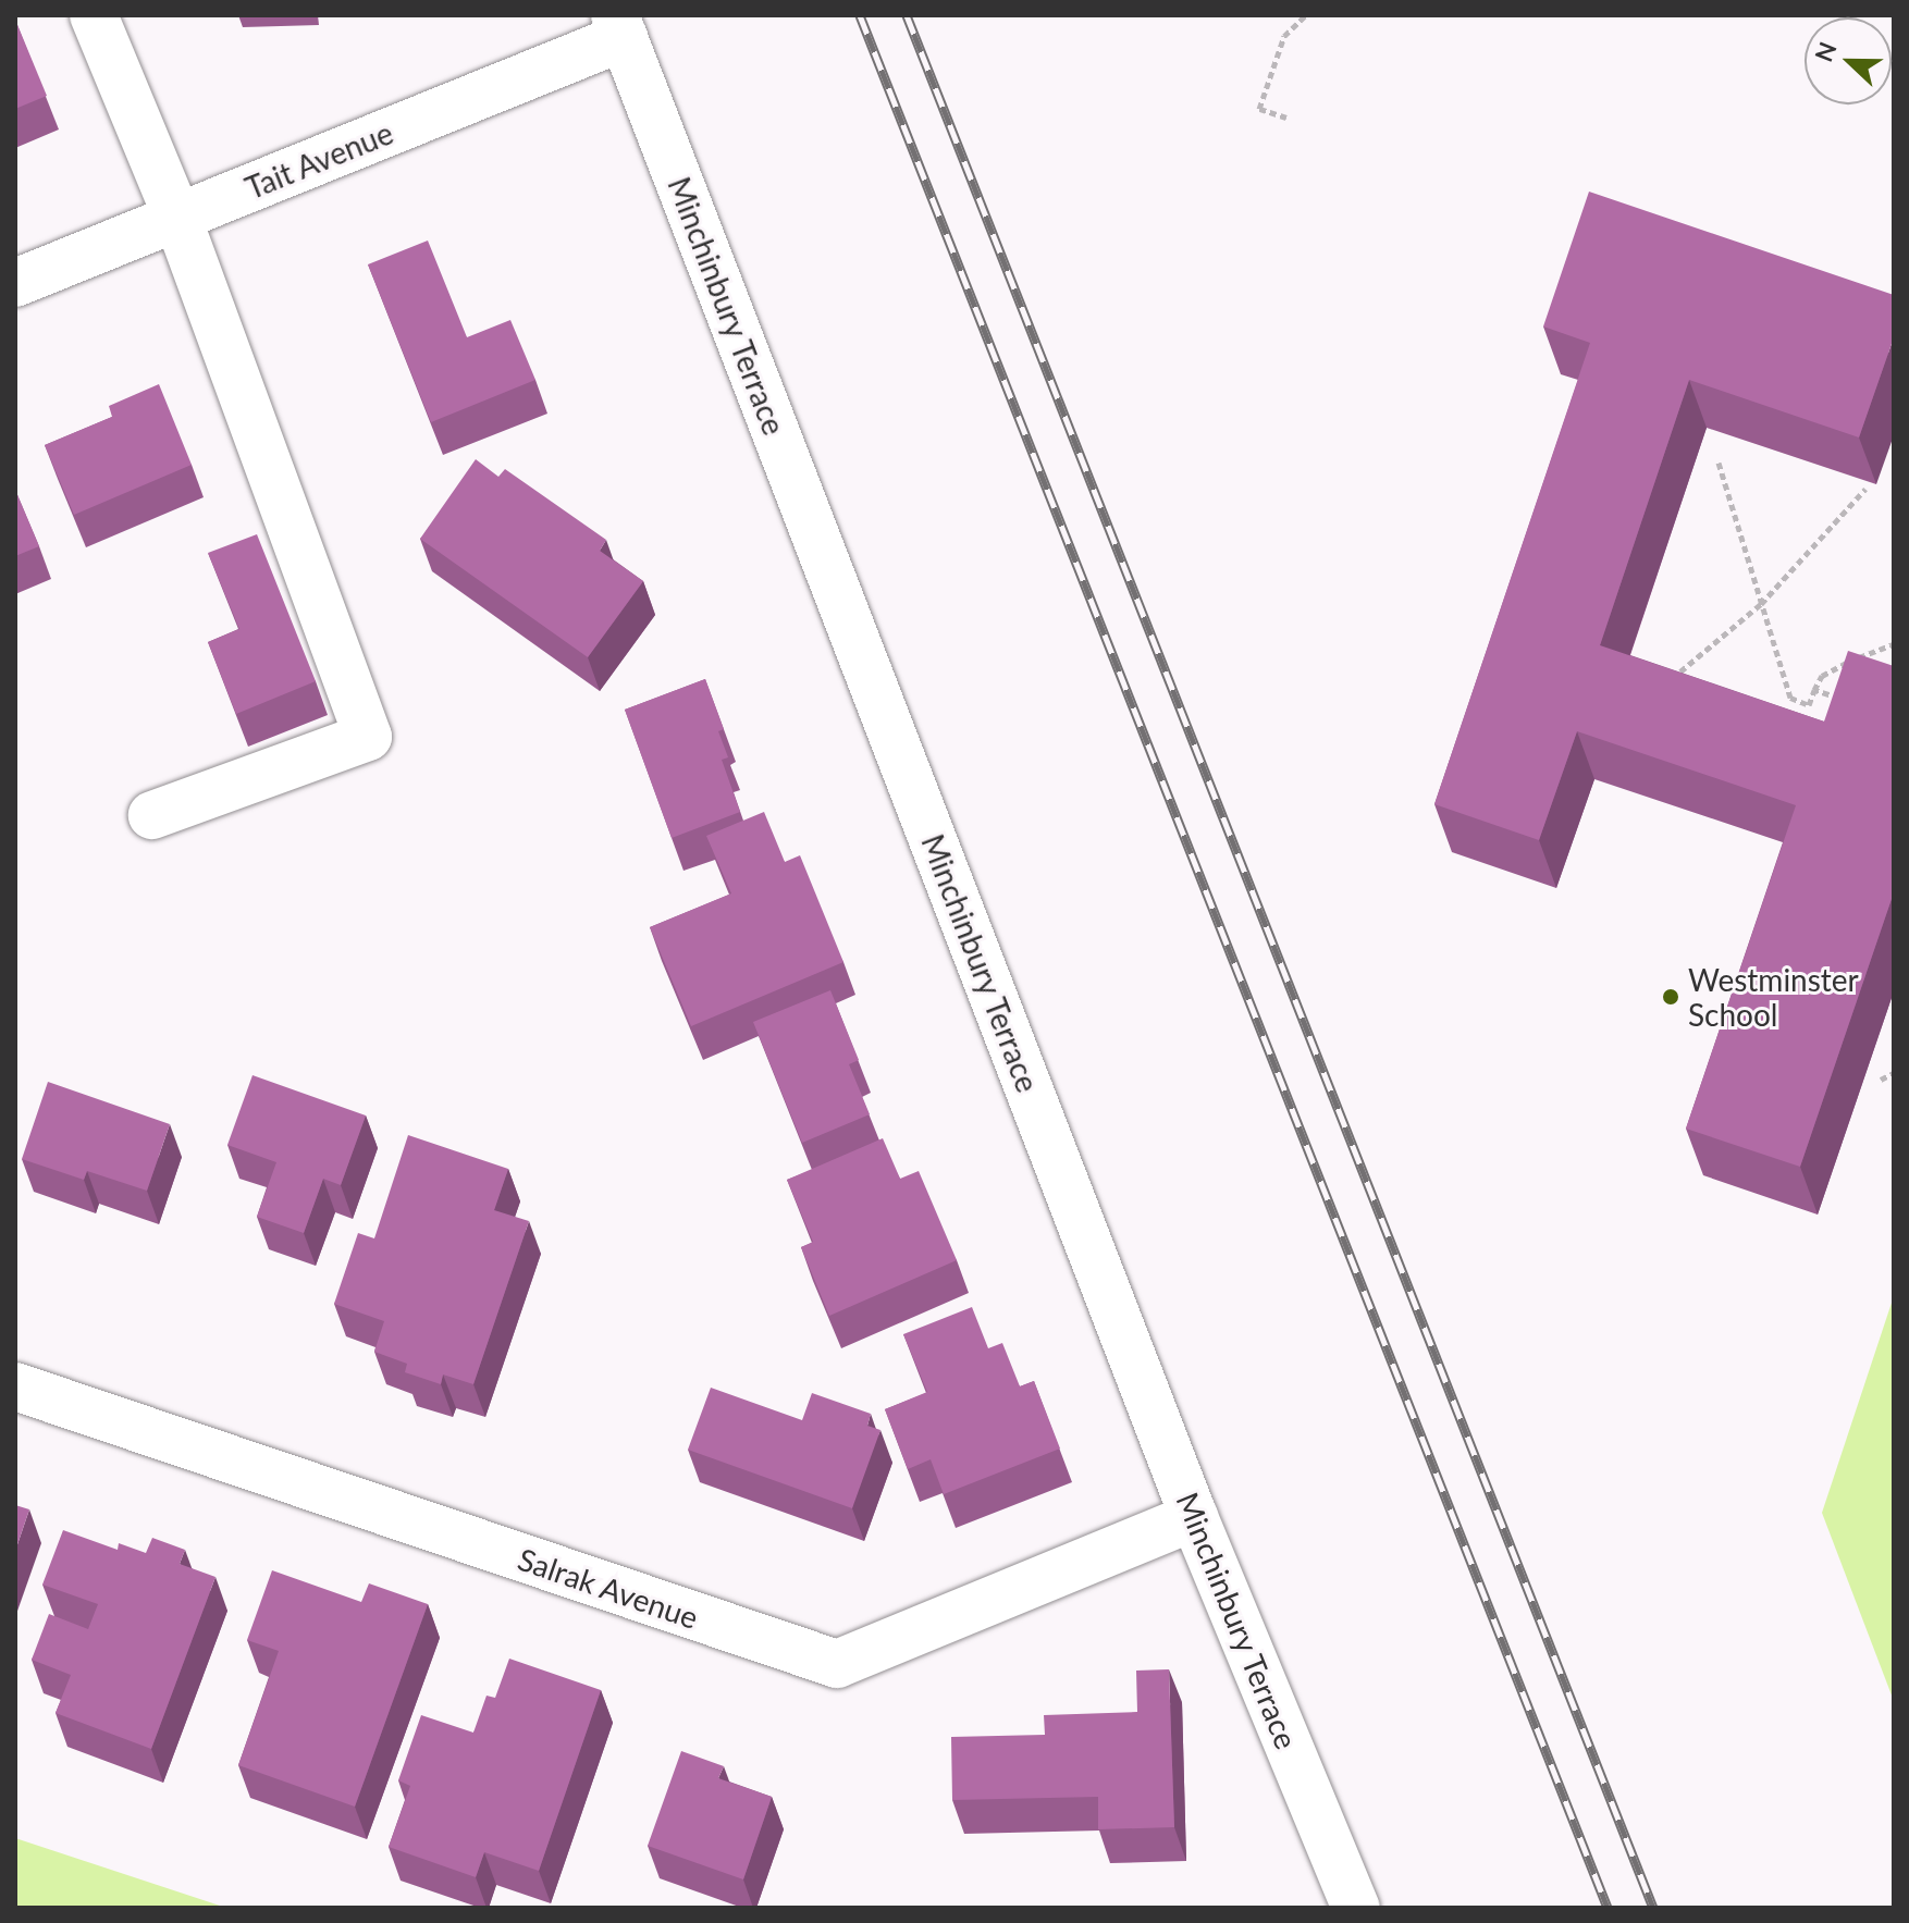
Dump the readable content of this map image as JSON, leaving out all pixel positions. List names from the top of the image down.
{
  "streets": {
    "street": ["Tait Avenue", "Minchinbury Terrace", "Salrak Avenue"]
  },
  "crossings": [
    ["Tait Avenue", "Minchinbury Terrace"],
    ["Minchinbury Terrace", "Salrak Avenue"]
  ],
  "places": ["Westminster School"],
  "north": "left"
}
